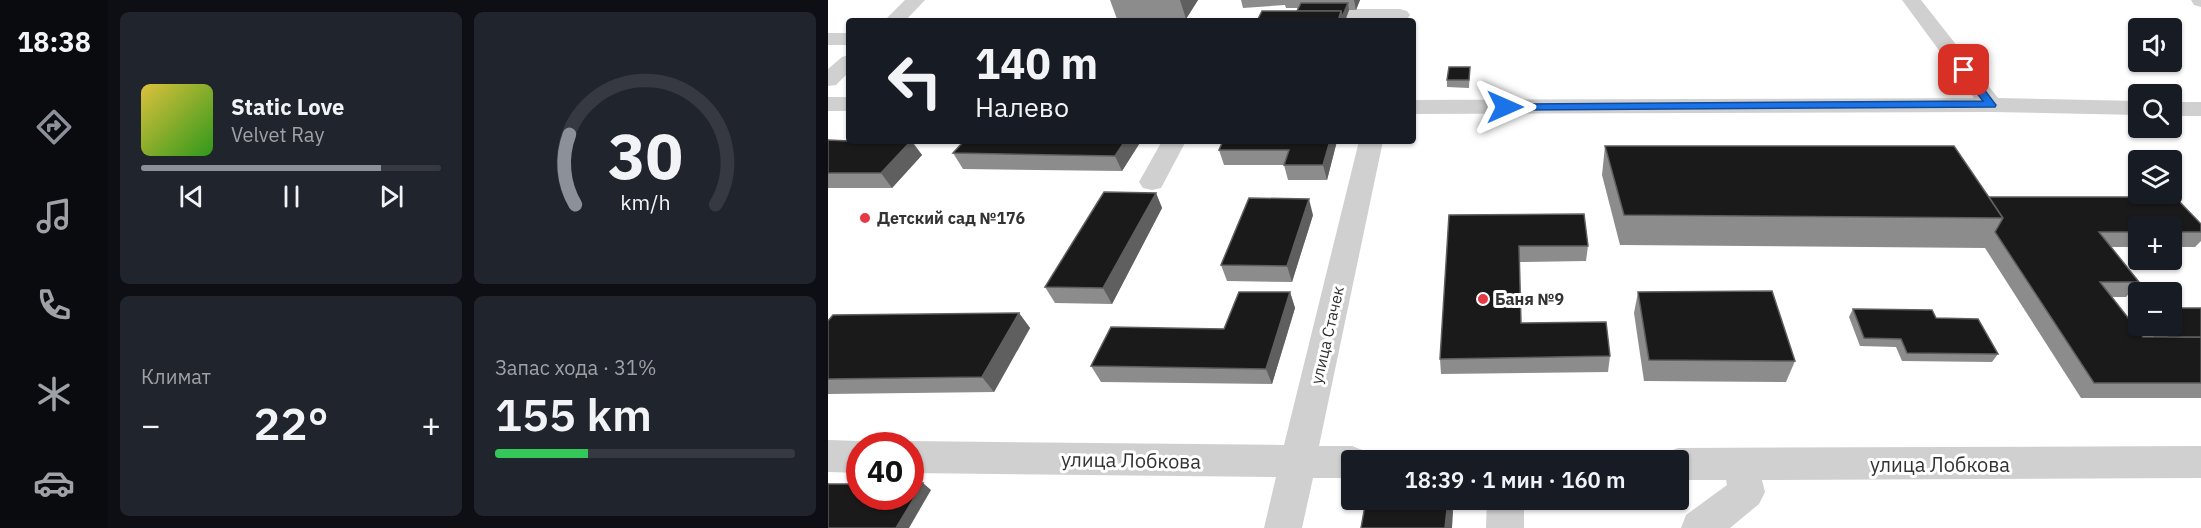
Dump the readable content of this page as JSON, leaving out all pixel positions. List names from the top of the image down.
{
  "streets": {
    "street": ["улица Стачек", "улица Лобкова"]
  },
  "crossings": [
    ["улица Стачек", "улица Лобкова"]
  ],
  "places": ["Детский сад №176", "Баня №9"],
  "page": {
    "tabs": "18:38",
    "map_buttons": ["+", "−"],
    "turn": ["140 m", "Налево"],
    "song": ["Static Love", "Velvet Ray"],
    "tile": [
      "Климат",
      ["Запас хода · 31%", "155 km"]
    ],
    "heat": ["−", "22°", "+"],
    "limit": "40",
    "trip": "18:39 · 1 мин · 160 m",
    "gauge": ["30", "km/h"]
  }
}
